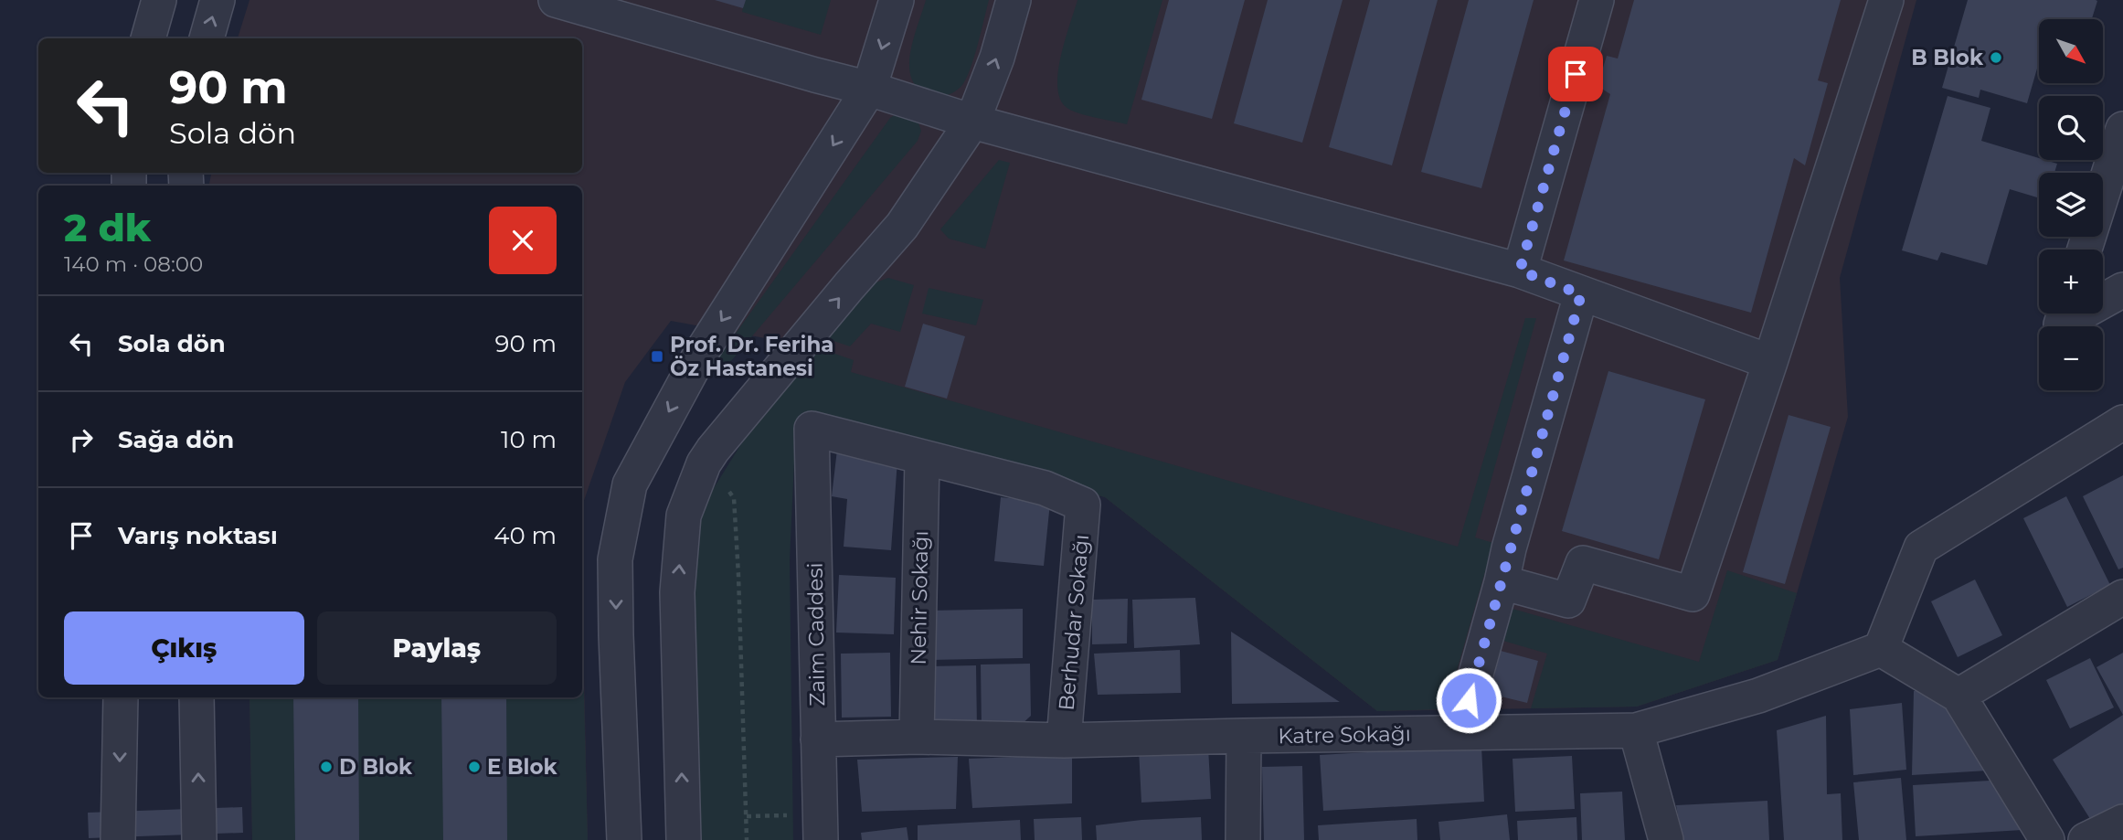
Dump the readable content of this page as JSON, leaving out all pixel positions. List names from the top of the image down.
{
  "streets": {
    "street": [
      "Nehir Sokağı",
      "Berhudar Sokağı",
      "Zaim Caddesi",
      "Katre Sokağı"
    ]
  },
  "crossings": [
    ["Nehir Sokağı", "Berhudar Sokağı"],
    ["Nehir Sokağı", "Zaim Caddesi"],
    ["Nehir Sokağı", "Katre Sokağı"],
    ["Berhudar Sokağı", "Zaim Caddesi"],
    ["Berhudar Sokağı", "Katre Sokağı"],
    ["Zaim Caddesi", "Katre Sokağı"]
  ],
  "places": {
    "other": ["B Blok", "D Blok", "E Blok"],
    "transit": ["Prof. Dr. Feriha Öz Hastanesi"]
  },
  "north": "bottom right",
  "page": {
    "map_buttons": ["+", "−"],
    "turn": ["90 m", "Sola dön"],
    "heading": ["2 dk", "140 m · 08:00"],
    "list": [
      {
        "name": "Sola dön",
        "value": "90 m"
      },
      {
        "name": "Sağa dön",
        "value": "10 m"
      },
      {
        "name": "Varış noktası",
        "value": "40 m"
      }
    ],
    "buttons": ["Çıkış", "Paylaş"]
  }
}
